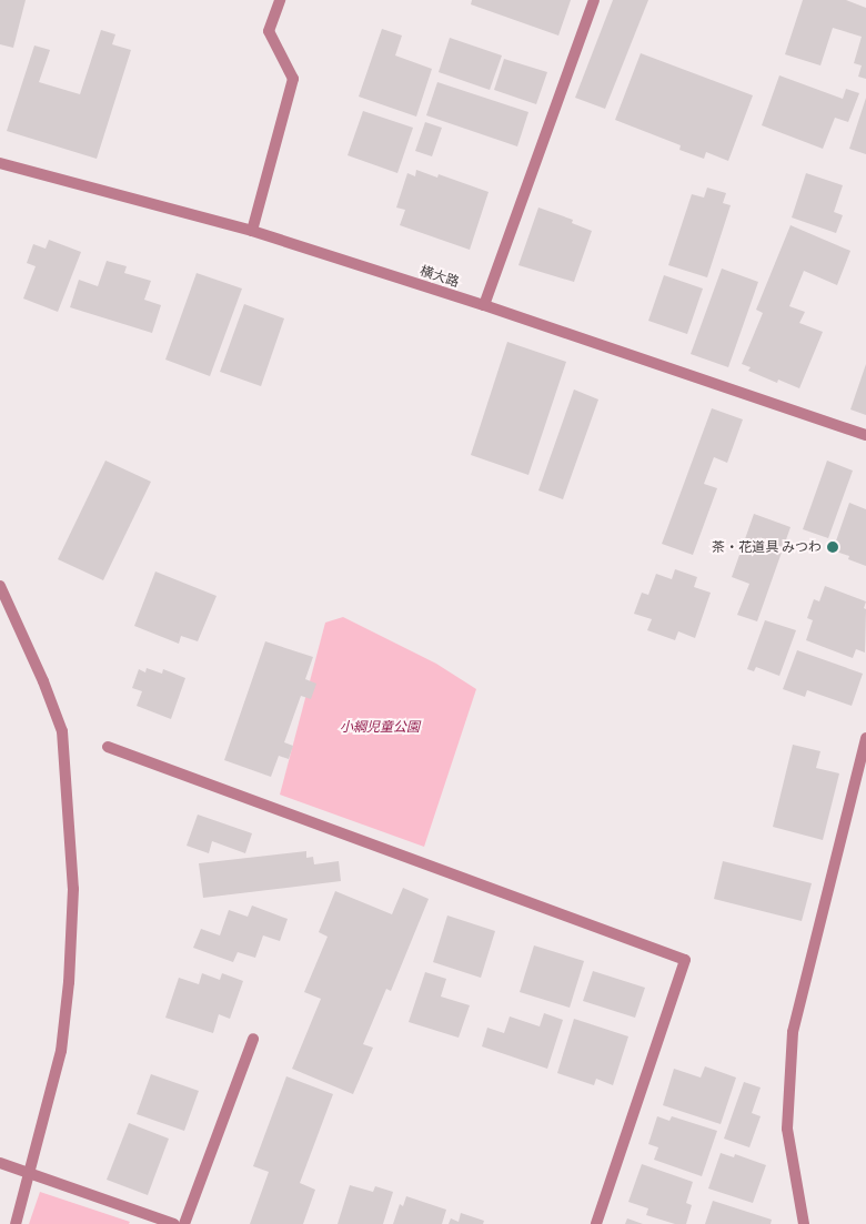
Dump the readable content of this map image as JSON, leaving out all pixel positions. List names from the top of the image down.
{
  "streets": {
    "street": ["横大路"]
  },
  "parks": ["小綱児童公園"],
  "places": ["茶・花道具 みつわ"]
}
